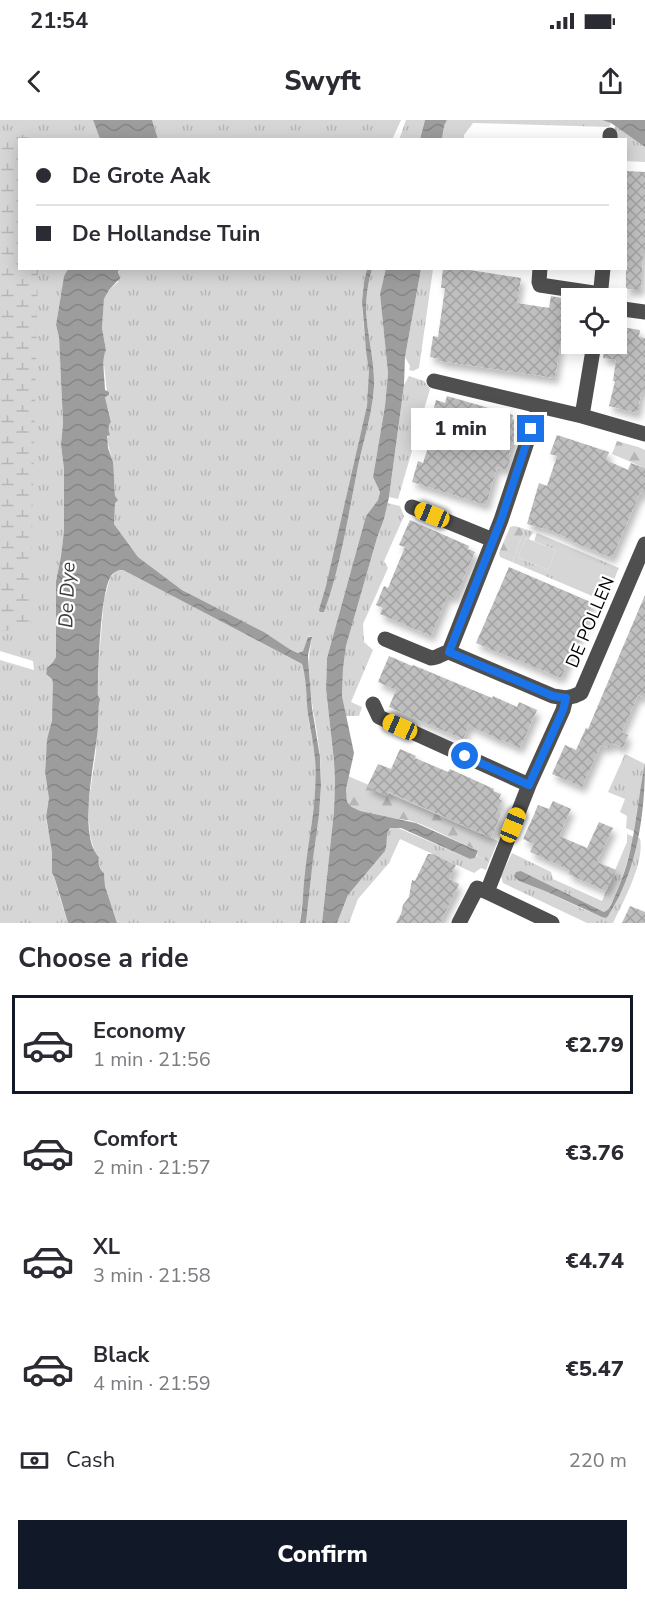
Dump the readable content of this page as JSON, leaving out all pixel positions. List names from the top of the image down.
{
  "streets": {
    "street": ["DE POLLEN"]
  },
  "water": ["De Dye"],
  "page": {
    "status": "21:54",
    "header": "Swyft",
    "banner": ["De Grote Aak", "De Hollandse Tuin"],
    "bubble": "1 min",
    "heading": "Choose a ride",
    "list": [
      {
        "name": "Economy",
        "note": "1 min · 21:56",
        "value": "€2.79"
      },
      {
        "name": "Comfort",
        "note": "2 min · 21:57",
        "value": "€3.76"
      },
      {
        "name": "XL",
        "note": "3 min · 21:58",
        "value": "€4.74"
      },
      {
        "name": "Black",
        "note": "4 min · 21:59",
        "value": "€5.47"
      }
    ],
    "pay": ["Cash", "220 m"],
    "buttons": "Confirm"
  }
}
